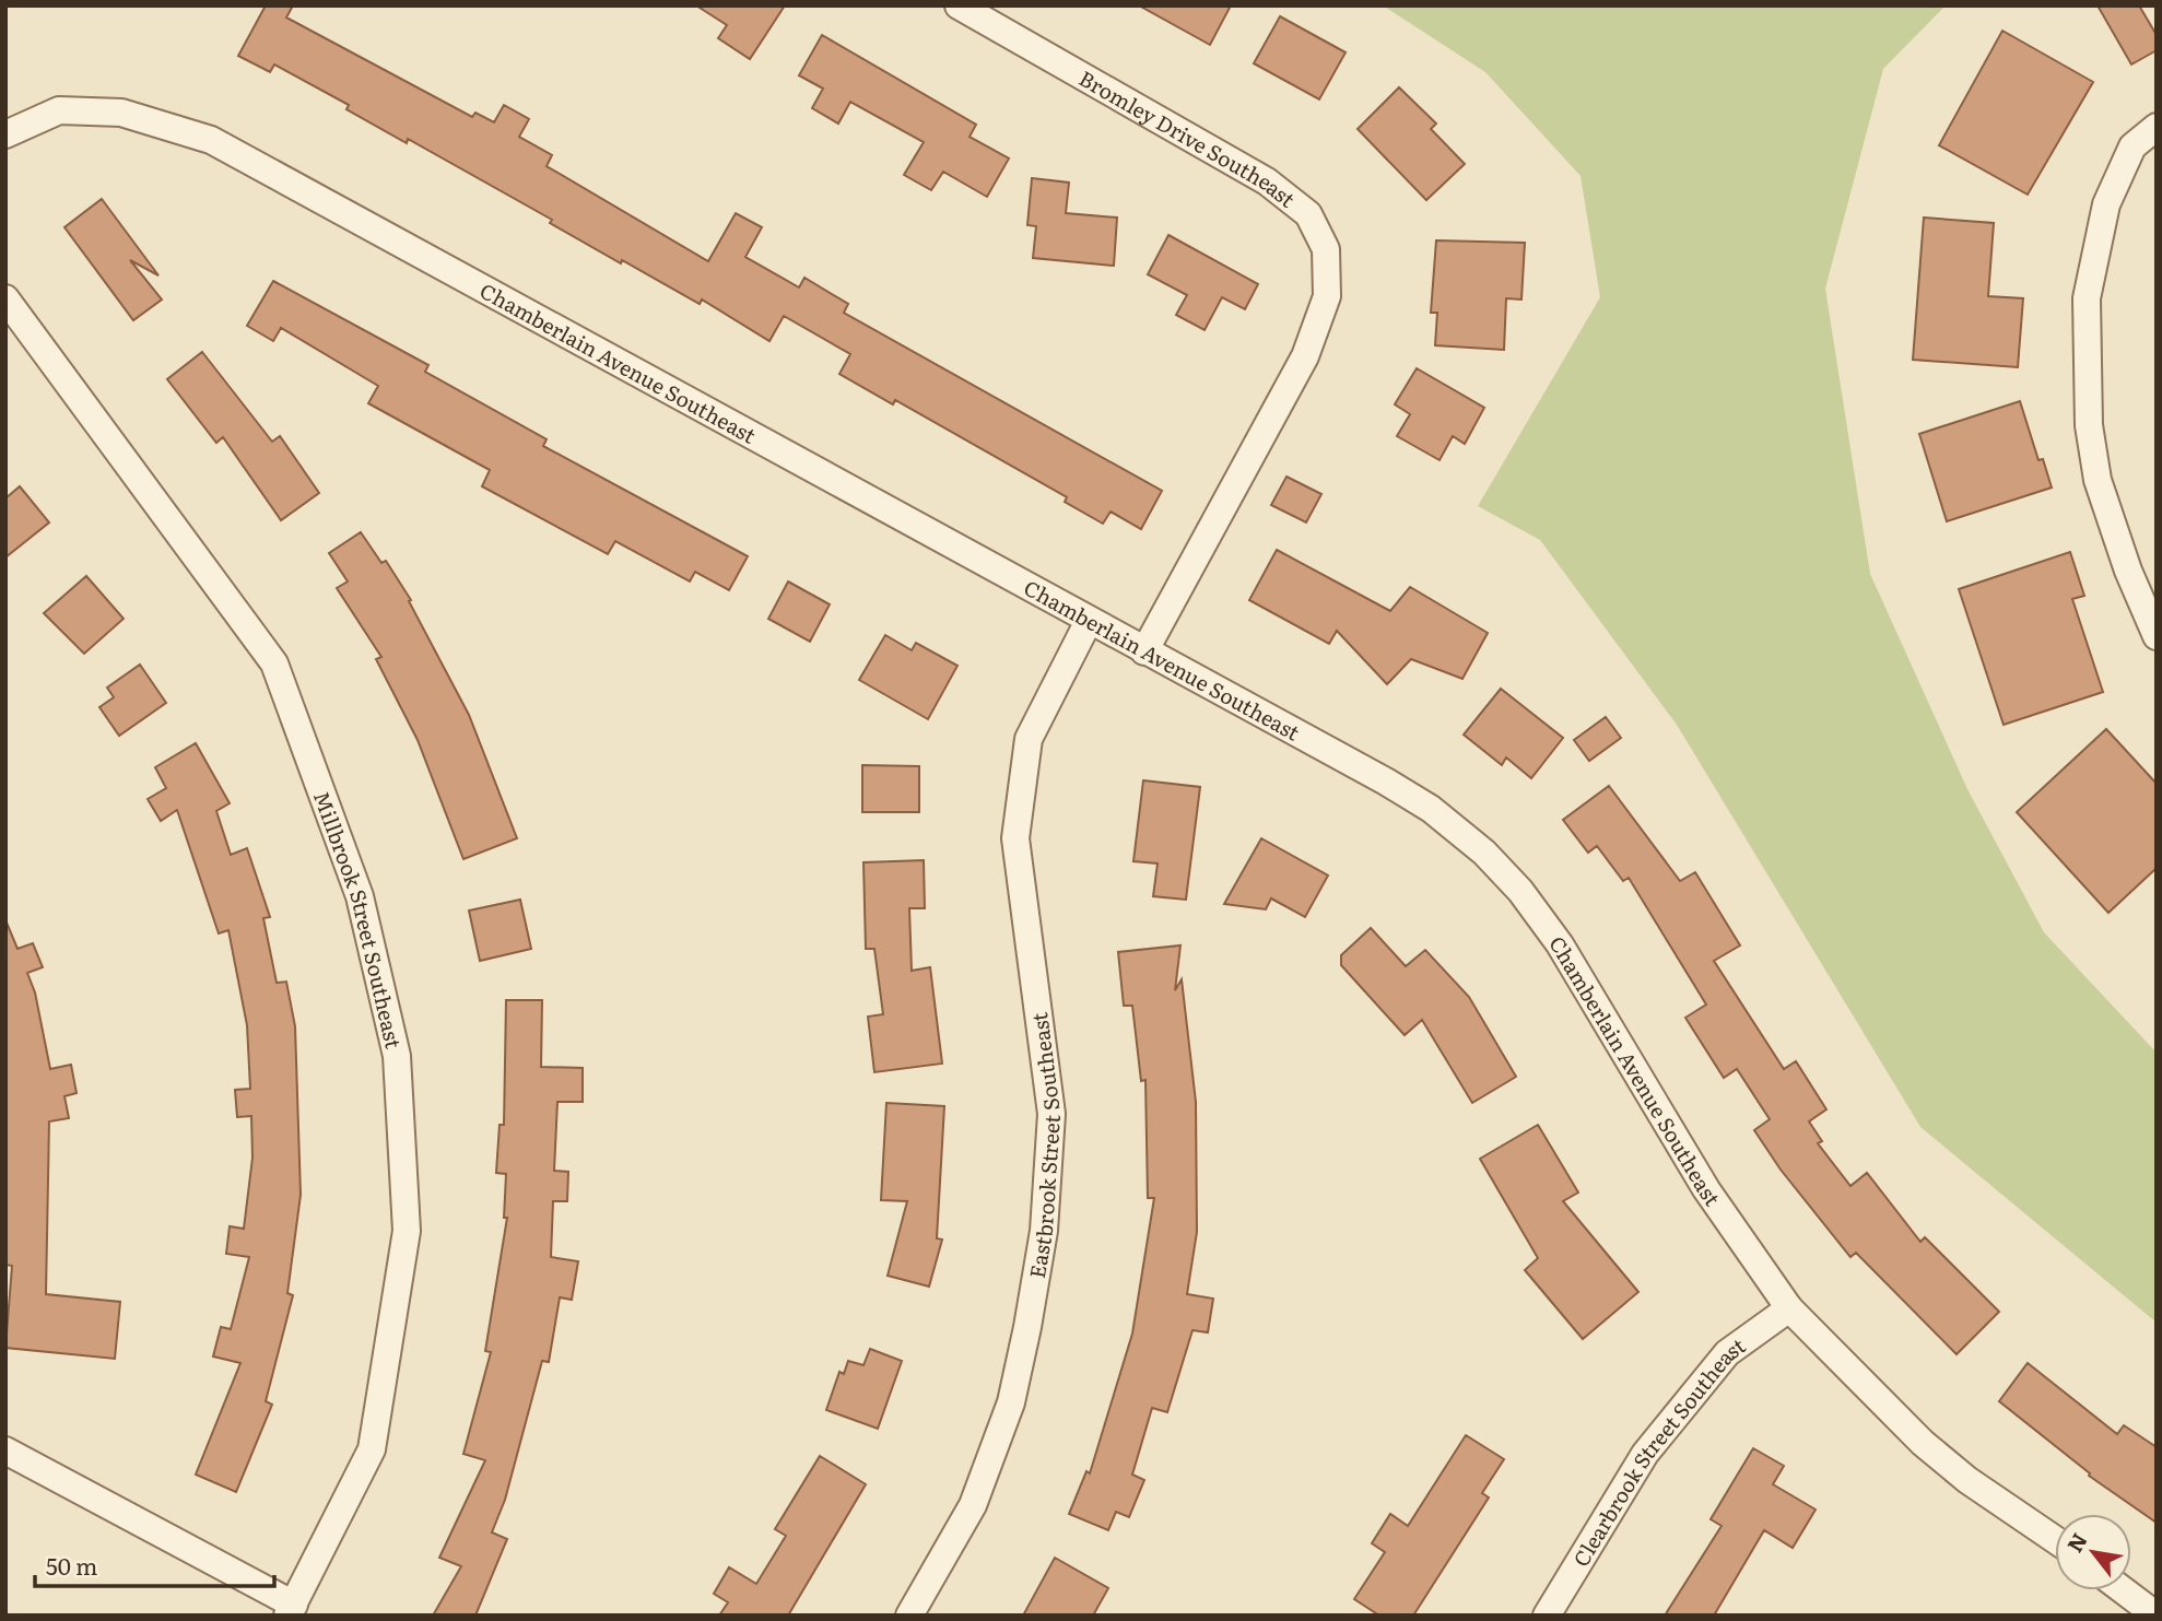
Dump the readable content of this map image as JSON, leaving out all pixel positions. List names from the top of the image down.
{
  "streets": {
    "street": [
      "Bromley Drive Southeast",
      "Chamberlain Avenue Southeast",
      "Millbrook Street Southeast",
      "Eastbrook Street Southeast",
      "Clearbrook Street Southeast"
    ]
  },
  "crossings": [
    ["Bromley Drive Southeast", "Chamberlain Avenue Southeast"],
    ["Chamberlain Avenue Southeast", "Eastbrook Street Southeast"],
    ["Chamberlain Avenue Southeast", "Clearbrook Street Southeast"]
  ],
  "scale_bar": "50 m",
  "north": "top left"
}
